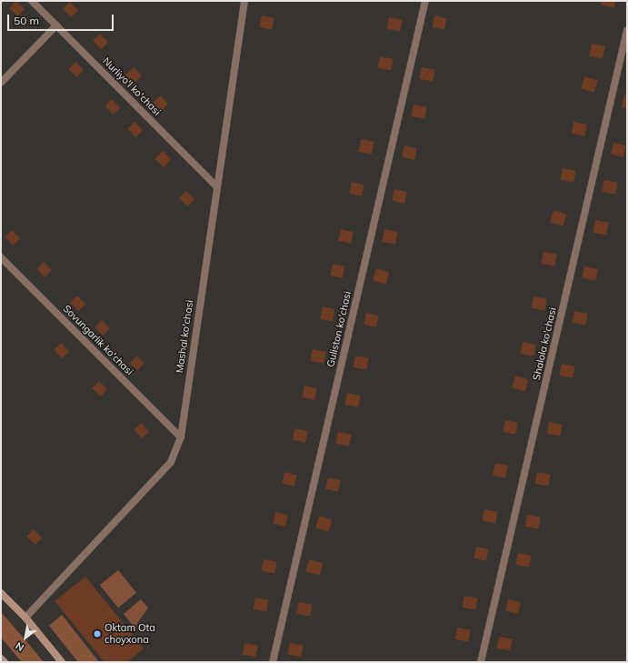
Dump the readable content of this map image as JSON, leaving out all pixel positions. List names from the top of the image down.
{
  "streets": {
    "street": [
      "Nurliyo'l ko'chasi",
      "Guliston ko'chasi",
      "Mashal ko'chasi",
      "Sovungarlik ko'chasi",
      "Shalola ko'chasi"
    ]
  },
  "crossings": [
    ["Nurliyo'l ko'chasi", "Mashal ko'chasi"],
    ["Mashal ko'chasi", "Sovungarlik ko'chasi"]
  ],
  "places": ["Oktam Ota choyxona"],
  "scale_bar": "50 m",
  "north": "bottom left"
}
